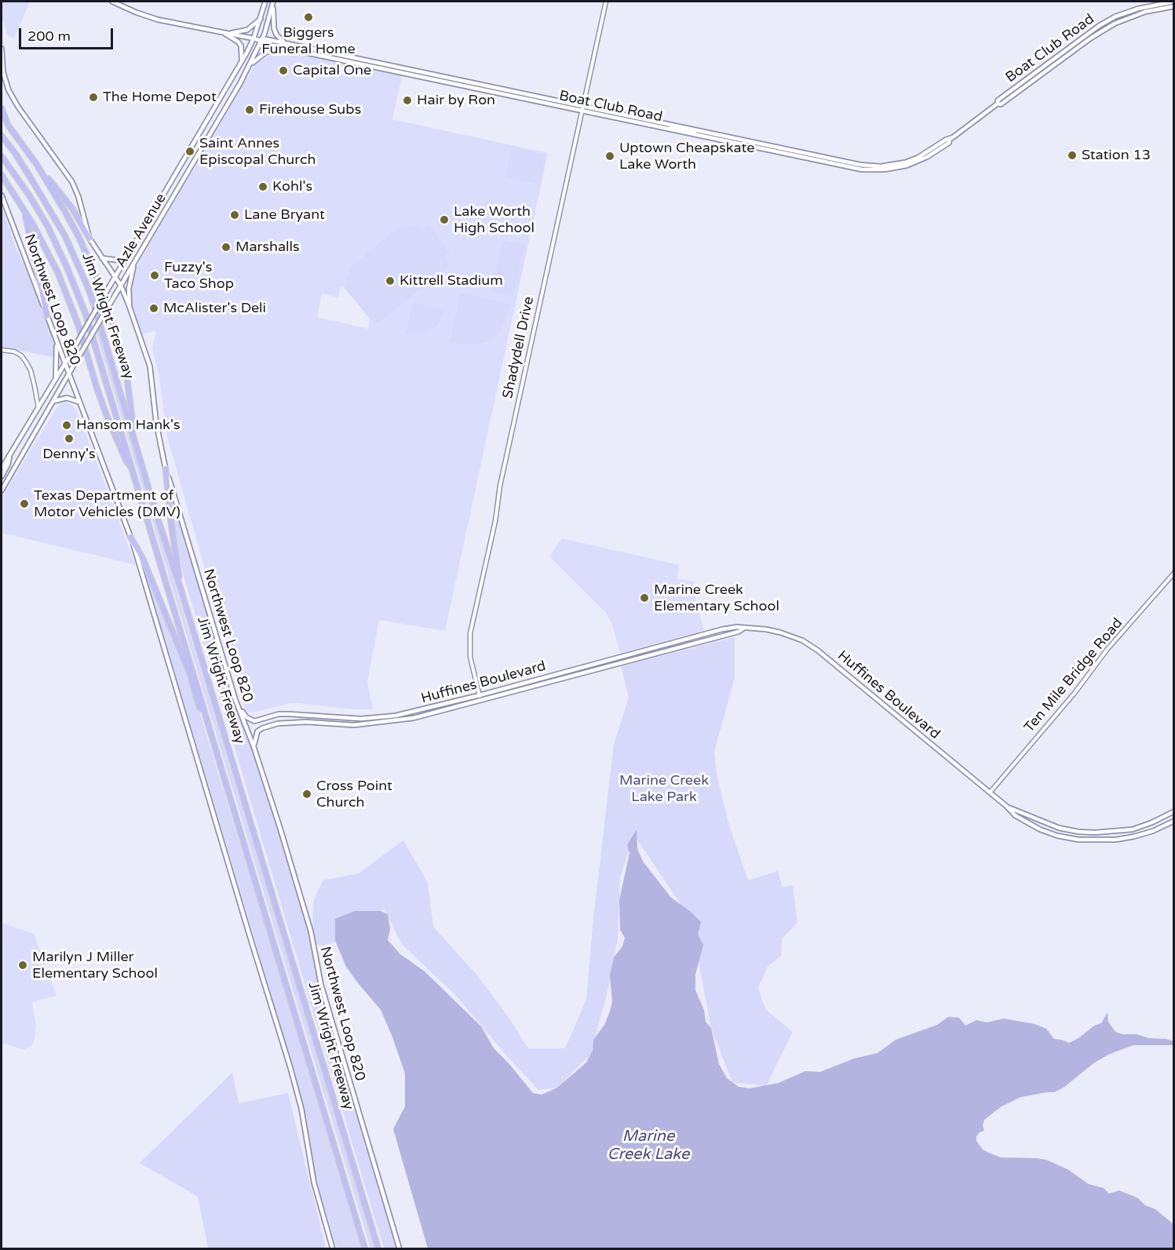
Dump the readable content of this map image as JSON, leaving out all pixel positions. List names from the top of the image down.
{
  "streets": {
    "highway": ["Jim Wright Freeway"],
    "main road": [
      "Boat Club Road",
      "Azle Avenue",
      "Northwest Loop 820",
      "Huffines Boulevard"
    ],
    "street": ["Shadydell Drive", "Ten Mile Bridge Road"]
  },
  "crossings": [
    ["Boat Club Road", "Azle Avenue"],
    ["Boat Club Road", "Shadydell Drive"],
    ["Azle Avenue", "Northwest Loop 820"],
    ["Northwest Loop 820", "Huffines Boulevard"],
    ["Shadydell Drive", "Huffines Boulevard"],
    ["Ten Mile Bridge Road", "Huffines Boulevard"]
  ],
  "water": ["Marine Creek Lake"],
  "parks": ["Marine Creek Lake Park"],
  "places": [
    "Biggers Funeral Home",
    "Capital One",
    "The Home Depot",
    "Hair by Ron",
    "Firehouse Subs",
    "Saint Annes Episcopal Church",
    "Station 13",
    "Uptown Cheapskate Lake Worth",
    "Kohl's",
    "Lane Bryant",
    "Lake Worth High School",
    "Marshalls",
    "Fuzzy's Taco Shop",
    "Kittrell Stadium",
    "McAlister's Deli",
    "Hansom Hank's",
    "Denny's",
    "Texas Department of Motor Vehicles (DMV)",
    "Marine Creek Elementary School",
    "Cross Point Church",
    "Marilyn J Miller Elementary School"
  ],
  "scale_bar": "200 m"
}
